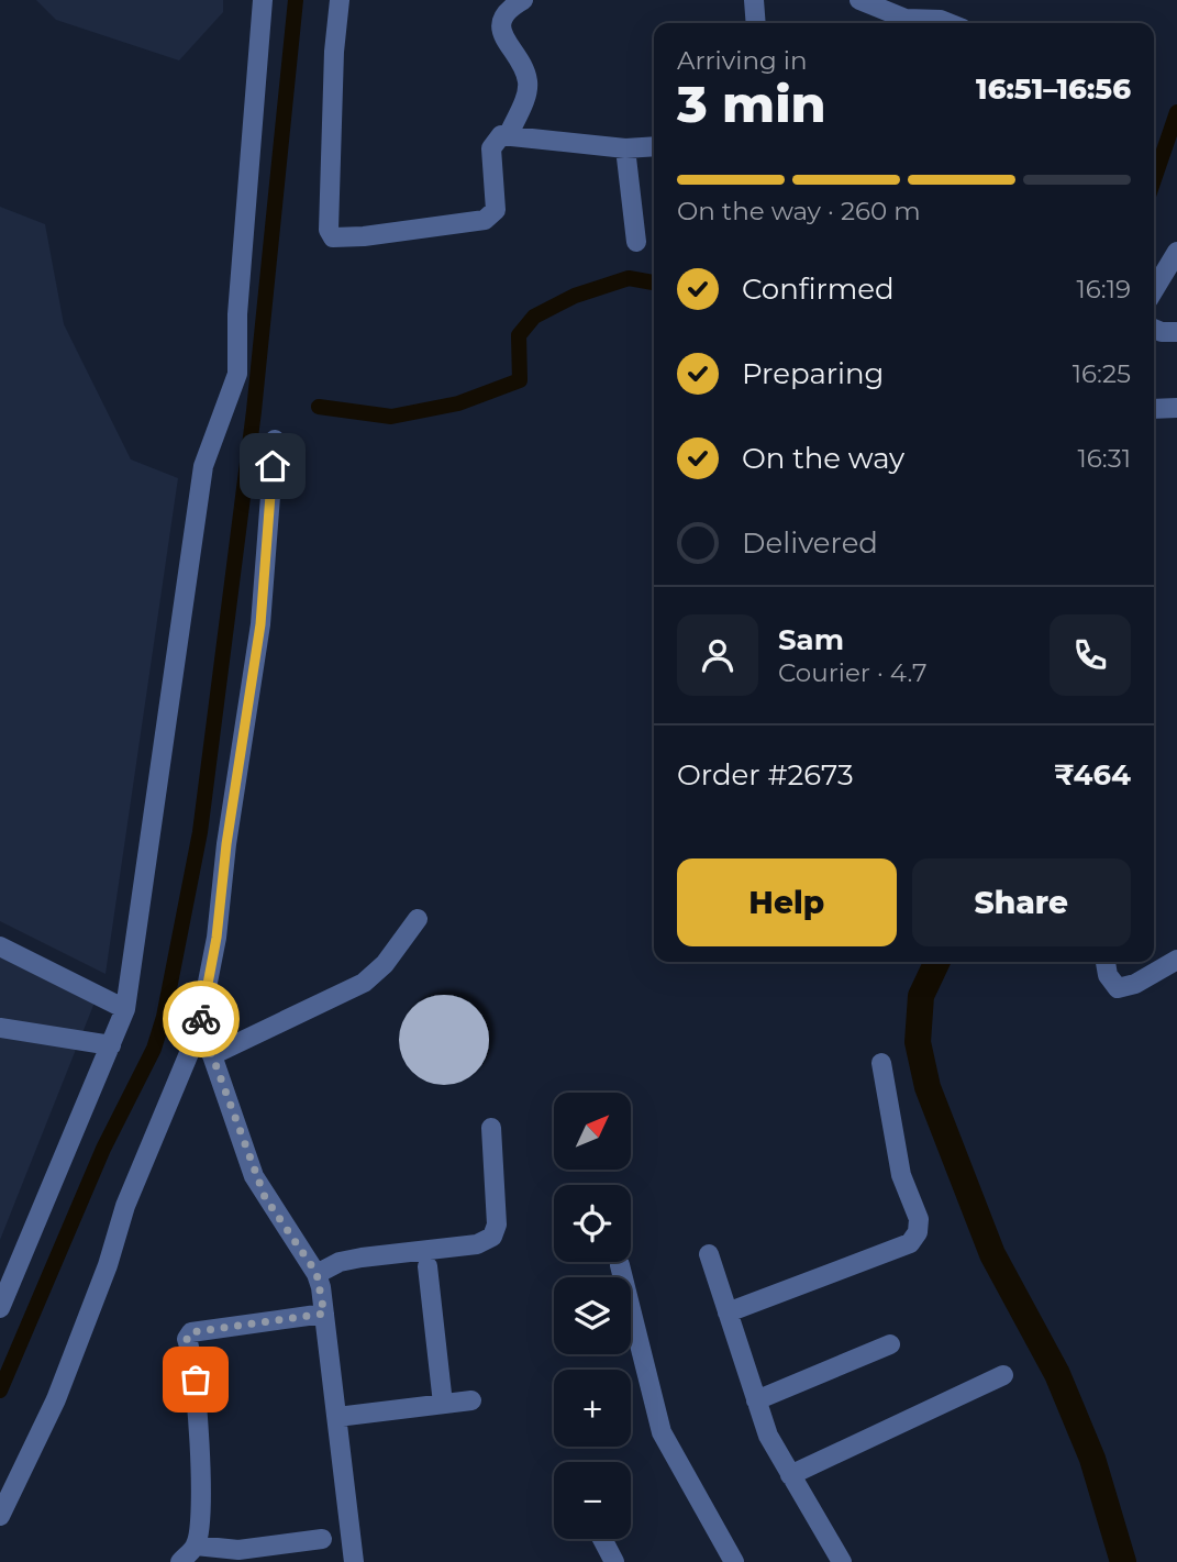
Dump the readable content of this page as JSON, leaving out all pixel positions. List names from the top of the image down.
{
  "north": "top right",
  "page": {
    "heading": ["3 min", "Arriving in", "16:51–16:56"],
    "panel": [
      "Sam",
      "Courier · 4.7",
      "Order #2673",
      "₹464"
    ],
    "bar": "On the way · 260 m",
    "list": [
      ["Confirmed", "16:19"],
      ["Preparing", "16:25"],
      ["On the way", "16:31"],
      "Delivered"
    ],
    "buttons": ["Help", "Share"],
    "map_buttons": ["+", "−"]
  }
}
